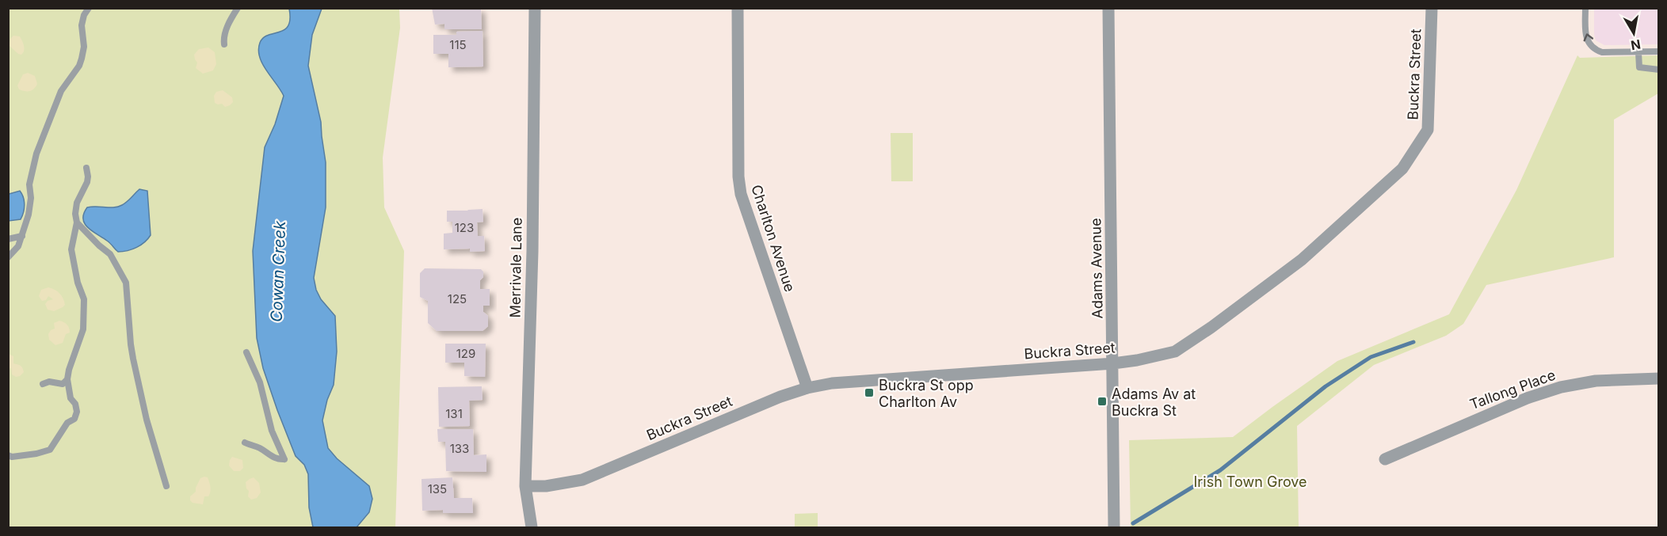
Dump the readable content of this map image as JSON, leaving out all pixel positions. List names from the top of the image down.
{
  "streets": {
    "street": [
      "Buckra Street",
      "Charlton Avenue",
      "Merrivale Lane",
      "Adams Avenue",
      "Tallong Place"
    ]
  },
  "crossings": [
    ["Buckra Street", "Charlton Avenue"],
    ["Buckra Street", "Merrivale Lane"],
    ["Buckra Street", "Adams Avenue"]
  ],
  "water": ["Cowan Creek"],
  "parks": ["Irish Town Grove"],
  "places": {
    "transit": ["Buckra St opp Charlton Av", "Adams Av at Buckra St"]
  },
  "house_numbers": [
    "115",
    "123",
    "125",
    "129",
    "131",
    "133",
    "135"
  ],
  "north": "bottom"
}
